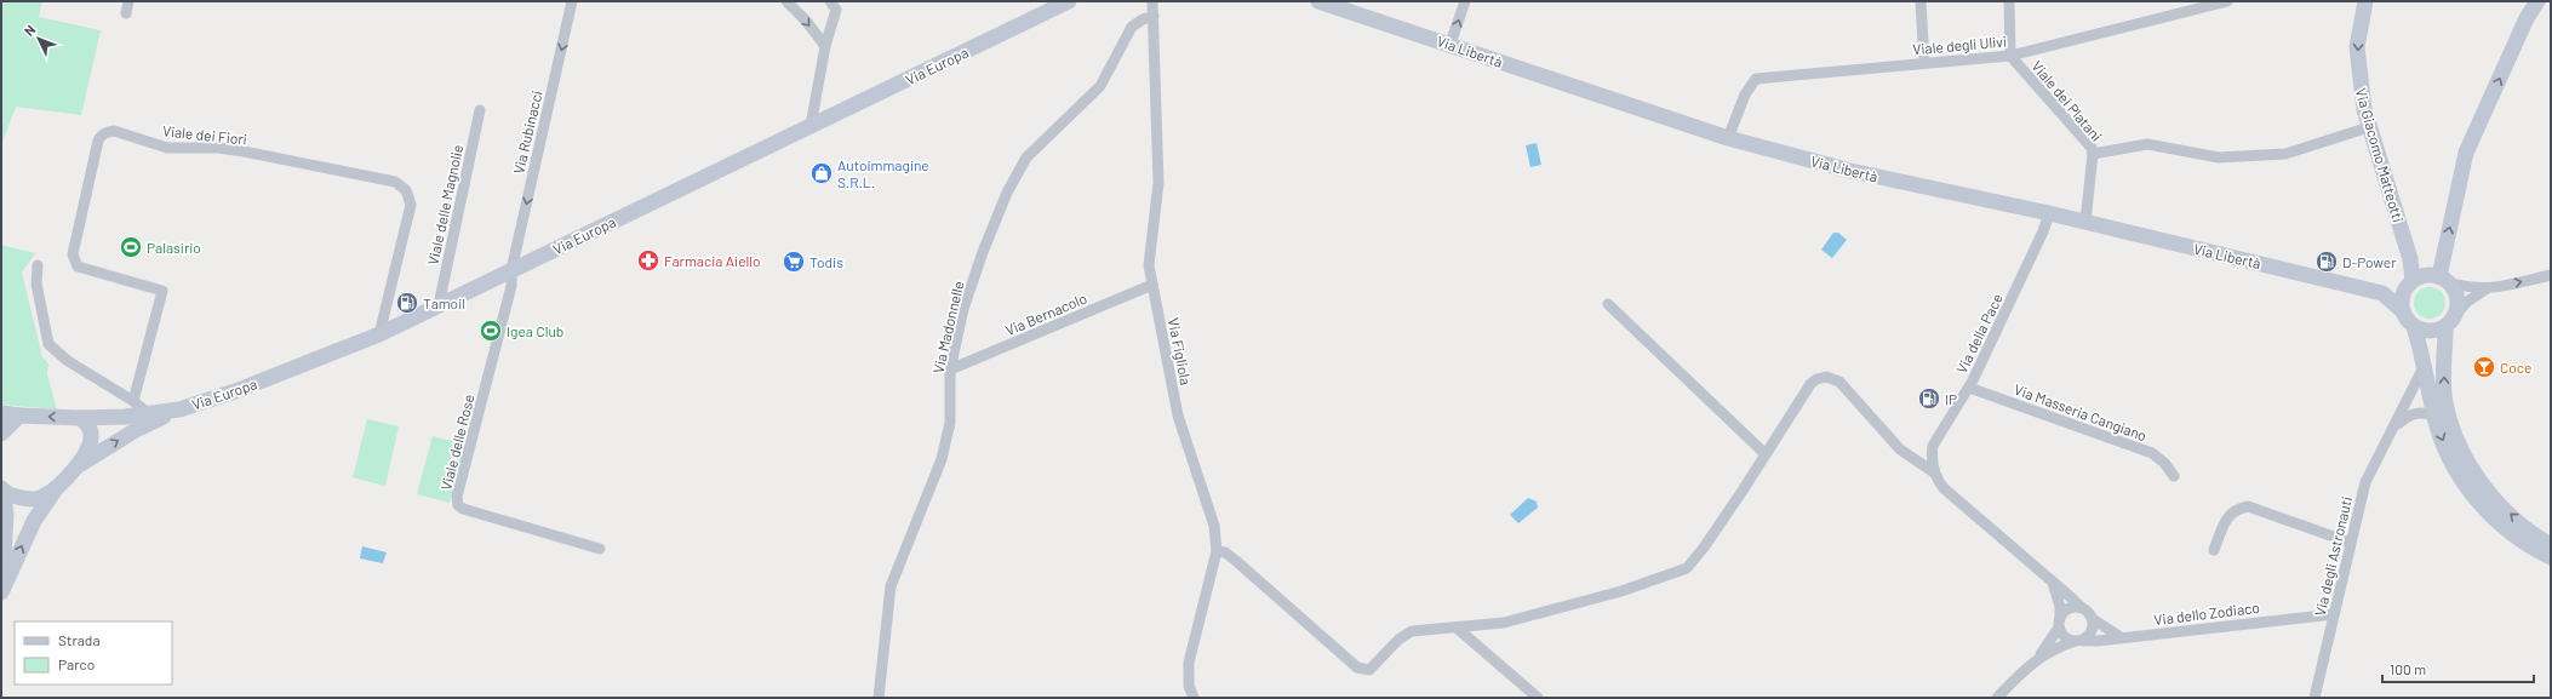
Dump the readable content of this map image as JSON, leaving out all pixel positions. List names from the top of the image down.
{
  "streets": {
    "street": [
      "Viale degli Ulivi",
      "Via Libertà",
      "Via Europa",
      "Viale dei Platani",
      "Via Rubinacci",
      "Viale dei Fiori",
      "Via Giacomo Matteotti",
      "Viale delle Magnolie",
      "Via Bernacolo",
      "Via Madonnelle",
      "Via della Pace",
      "Via Figliola",
      "Via Masseria Cangiano",
      "Viale delle Rose",
      "Via degli Astronauti",
      "Via dello Zodiaco"
    ]
  },
  "crossings": [
    ["Viale degli Ulivi", "Via Libertà"],
    ["Viale degli Ulivi", "Viale dei Platani"],
    ["Via Libertà", "Viale dei Platani"],
    ["Via Libertà", "Via Giacomo Matteotti"],
    ["Via Libertà", "Via della Pace"],
    ["Via Europa", "Via Rubinacci"],
    ["Via Europa", "Viale dei Fiori"],
    ["Via Europa", "Viale delle Magnolie"],
    ["Via Europa", "Viale delle Rose"],
    ["Via Rubinacci", "Viale delle Rose"],
    ["Via Bernacolo", "Via Madonnelle"],
    ["Via Bernacolo", "Via Figliola"],
    ["Via Madonnelle", "Via Figliola"],
    ["Via della Pace", "Via Masseria Cangiano"],
    ["Via degli Astronauti", "Via dello Zodiaco"]
  ],
  "one_way": ["Via Rubinacci", "Via Giacomo Matteotti"],
  "places": {
    "shop": ["Autoimmagine S.R.L."],
    "sports": ["Palasirio", "Igea Club"],
    "pharmacy": ["Farmacia Aiello"],
    "supermarket": ["Todis"],
    "fuel station": ["D-Power", "Tamoil", "IP"],
    "bar": ["Coce"]
  },
  "legend": ["Strada", "Parco"],
  "scale_bar": "100 m",
  "north": "top left"
}
